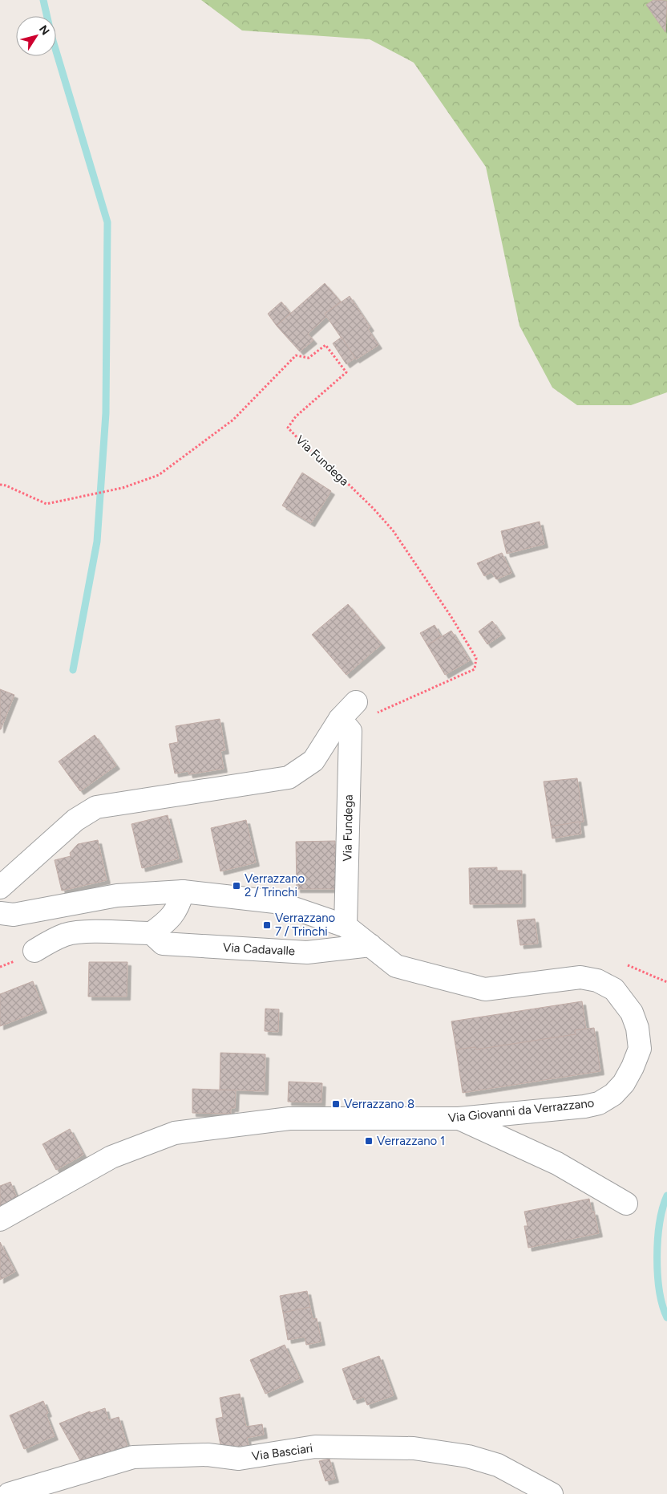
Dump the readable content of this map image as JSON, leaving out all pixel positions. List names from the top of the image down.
{
  "streets": {
    "street": [
      "Via Fundega",
      "Via Cadavalle",
      "Via Giovanni da Verrazzano",
      "Via Basciari"
    ]
  },
  "crossings": [
    ["Via Fundega", "Via Giovanni da Verrazzano"],
    ["Via Cadavalle", "Via Giovanni da Verrazzano"]
  ],
  "places": {
    "transit": [
      "Verrazzano 2 / Trinchi",
      "Verrazzano 7 / Trinchi",
      "Verrazzano 8",
      "Verrazzano 1"
    ]
  },
  "north": "top right"
}
